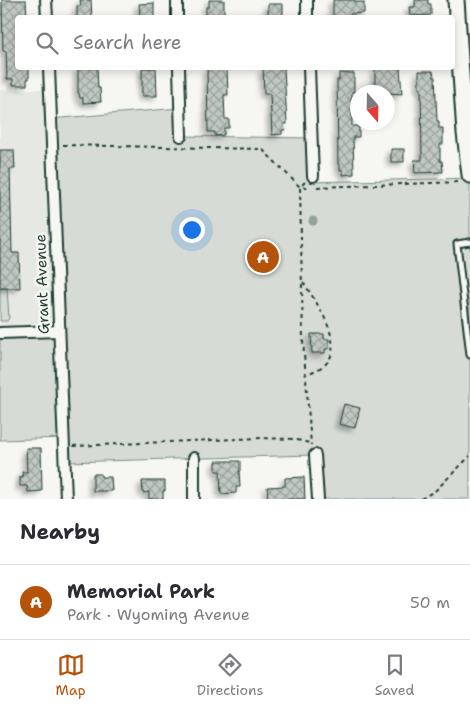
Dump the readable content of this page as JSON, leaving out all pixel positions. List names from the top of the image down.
{
  "streets": {
    "street": ["Grant Avenue"]
  },
  "north": "bottom",
  "page": {
    "search": "Search here",
    "pins": "A",
    "heading": "Nearby",
    "list": [
      {
        "mark": "A",
        "name": "Memorial Park",
        "note": "Park · Wyoming Avenue",
        "value": "50 m"
      }
    ],
    "nav": ["Map", "Directions", "Saved"]
  }
}
